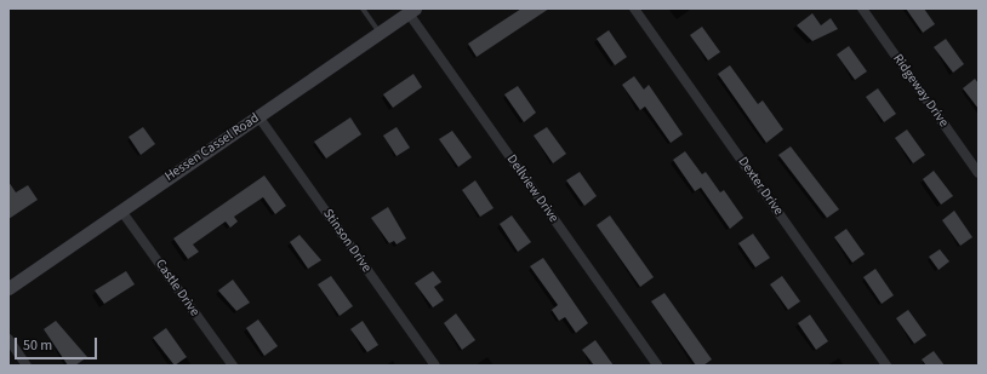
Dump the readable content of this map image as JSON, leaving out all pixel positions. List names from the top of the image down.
{
  "streets": {
    "main road": ["Hessen Cassel Road"],
    "street": [
      "Ridgeway Drive",
      "Dexter Drive",
      "Dellview Drive",
      "Stinson Drive",
      "Castle Drive"
    ]
  },
  "crossings": [
    ["Hessen Cassel Road", "Dellview Drive"],
    ["Hessen Cassel Road", "Stinson Drive"],
    ["Hessen Cassel Road", "Castle Drive"]
  ],
  "scale_bar": "50 m"
}
